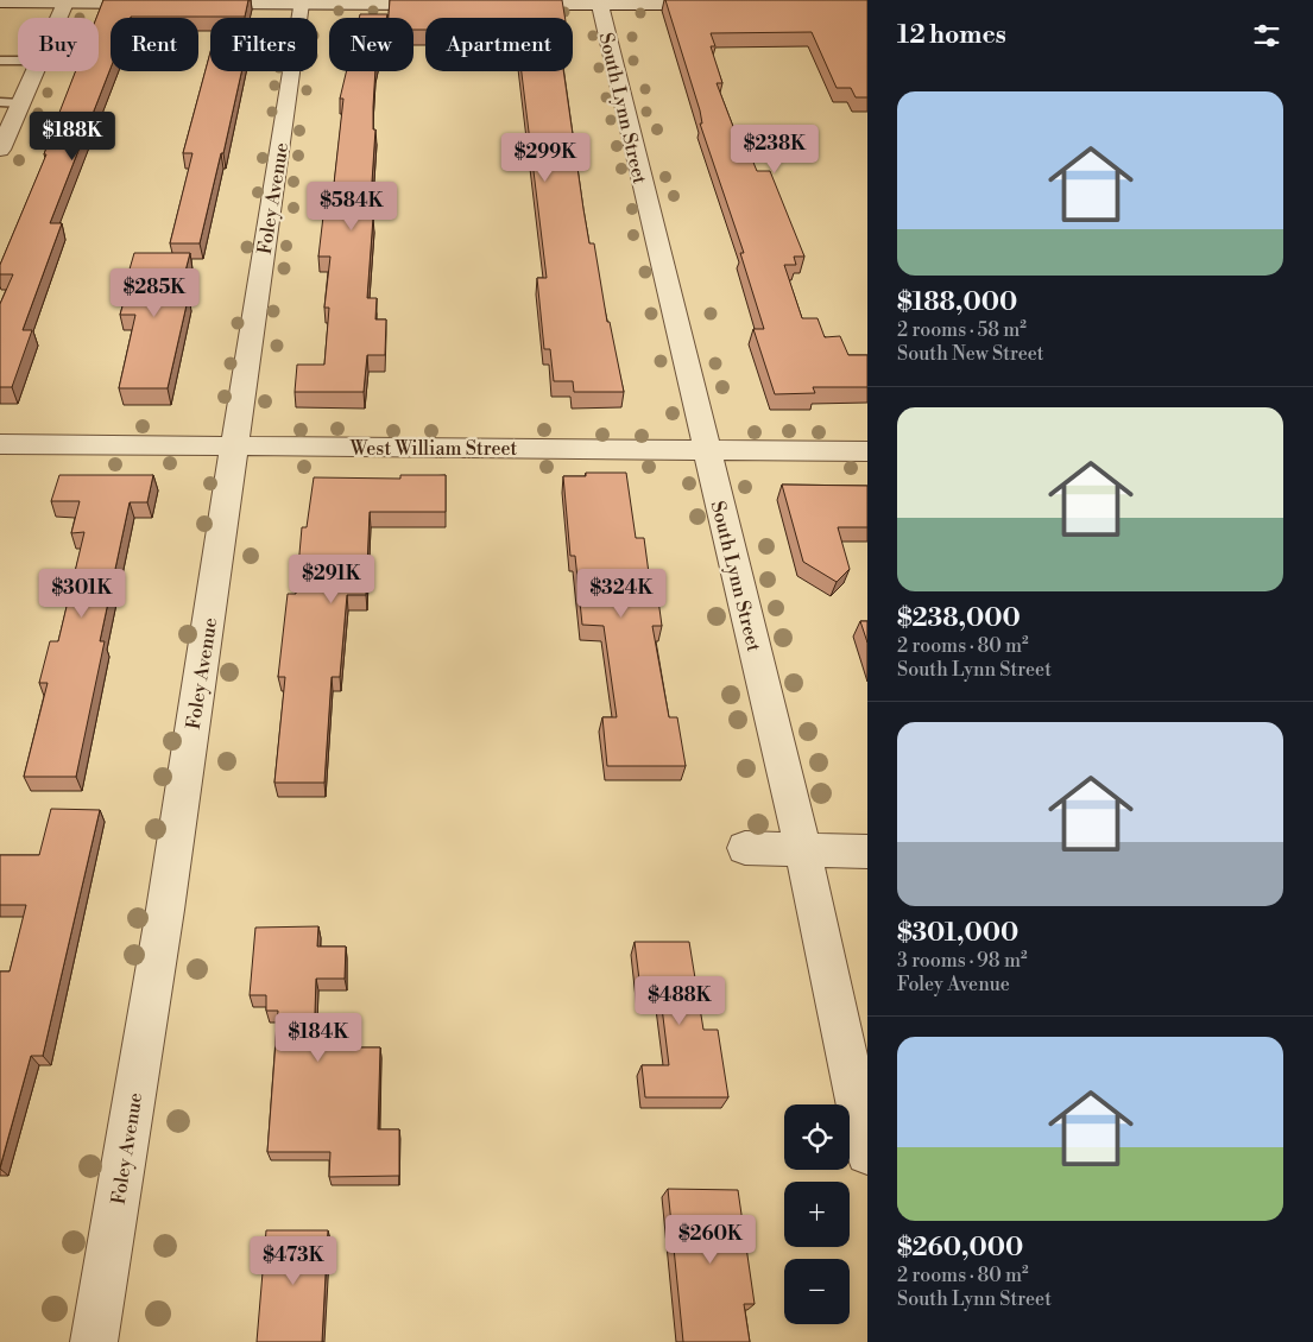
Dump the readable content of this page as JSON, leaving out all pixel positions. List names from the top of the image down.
{
  "streets": {
    "street": ["South Lynn Street", "Foley Avenue", "West William Street"]
  },
  "crossings": [
    ["South Lynn Street", "West William Street"],
    ["Foley Avenue", "West William Street"]
  ],
  "page": {
    "heading": "12 homes",
    "chip": [
      "Buy",
      "Rent",
      "Filters",
      "New",
      "Apartment"
    ],
    "list": [
      {
        "name": "$188,000",
        "note": "2 rooms · 58 m² · South New Street"
      },
      {
        "name": "$238,000",
        "note": "2 rooms · 80 m² · South Lynn Street"
      },
      {
        "name": "$301,000",
        "note": "3 rooms · 98 m² · Foley Avenue"
      },
      {
        "name": "$260,000",
        "note": "2 rooms · 80 m² · South Lynn Street"
      }
    ],
    "price": [
      "$188K",
      "$238K",
      "$299K",
      "$584K",
      "$285K",
      "$291K",
      "$301K",
      "$324K",
      "$488K",
      "$184K",
      "$260K",
      "$473K"
    ],
    "map_buttons": ["+", "−"]
  }
}
